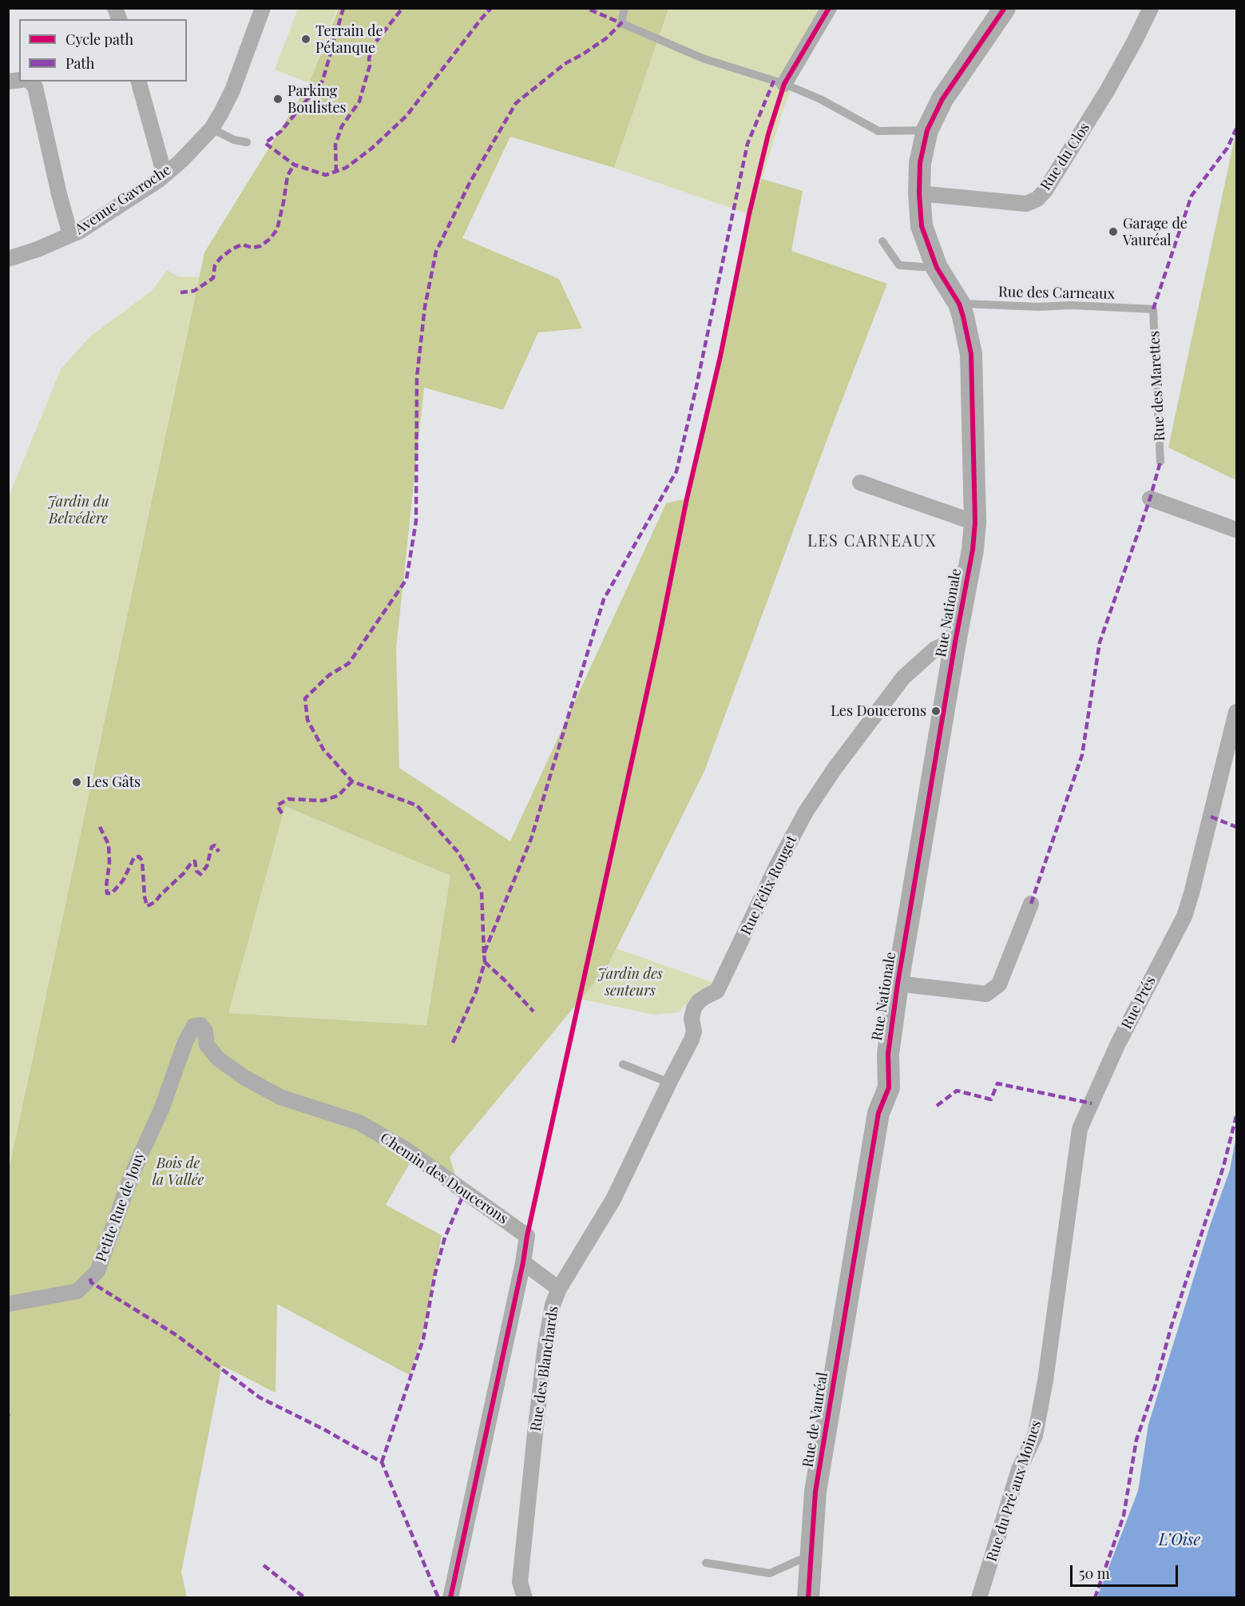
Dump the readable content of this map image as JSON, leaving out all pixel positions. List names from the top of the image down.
{
  "streets": {
    "street": [
      "Rue du Clos",
      "Avenue Gavroche",
      "Rue Nationale",
      "Rue Félix Rouget",
      "Rue Prés",
      "Chemin des Doucerons",
      "Petite Rue de Jouy",
      "Rue des Blanchards",
      "Rue de Vauréal",
      "Rue du Pré aux Moines"
    ],
    "lane": ["Rue des Carneaux", "Rue des Marettes"]
  },
  "crossings": [
    ["Rue du Clos", "Rue Nationale"],
    ["Rue des Carneaux", "Rue des Marettes"],
    ["Rue des Carneaux", "Rue Nationale"],
    ["Rue Nationale", "Rue Félix Rouget"],
    ["Rue Nationale", "Rue de Vauréal"],
    ["Rue Félix Rouget", "Rue des Blanchards"],
    ["Rue Prés", "Rue du Pré aux Moines"],
    ["Chemin des Doucerons", "Petite Rue de Jouy"],
    ["Chemin des Doucerons", "Rue des Blanchards"]
  ],
  "districts": ["LES CARNEAUX"],
  "water": ["L’Oise"],
  "parks": ["Jardin du Belvédère", "Jardin des senteurs", "Bois de la Vallée"],
  "places": [
    "Terrain de Pétanque",
    "Parking Boulistes",
    "Garage de Vauréal",
    "Les Doucerons",
    "Les Gâts"
  ],
  "legend": ["Cycle path", "Path"],
  "scale_bar": "50 m"
}
